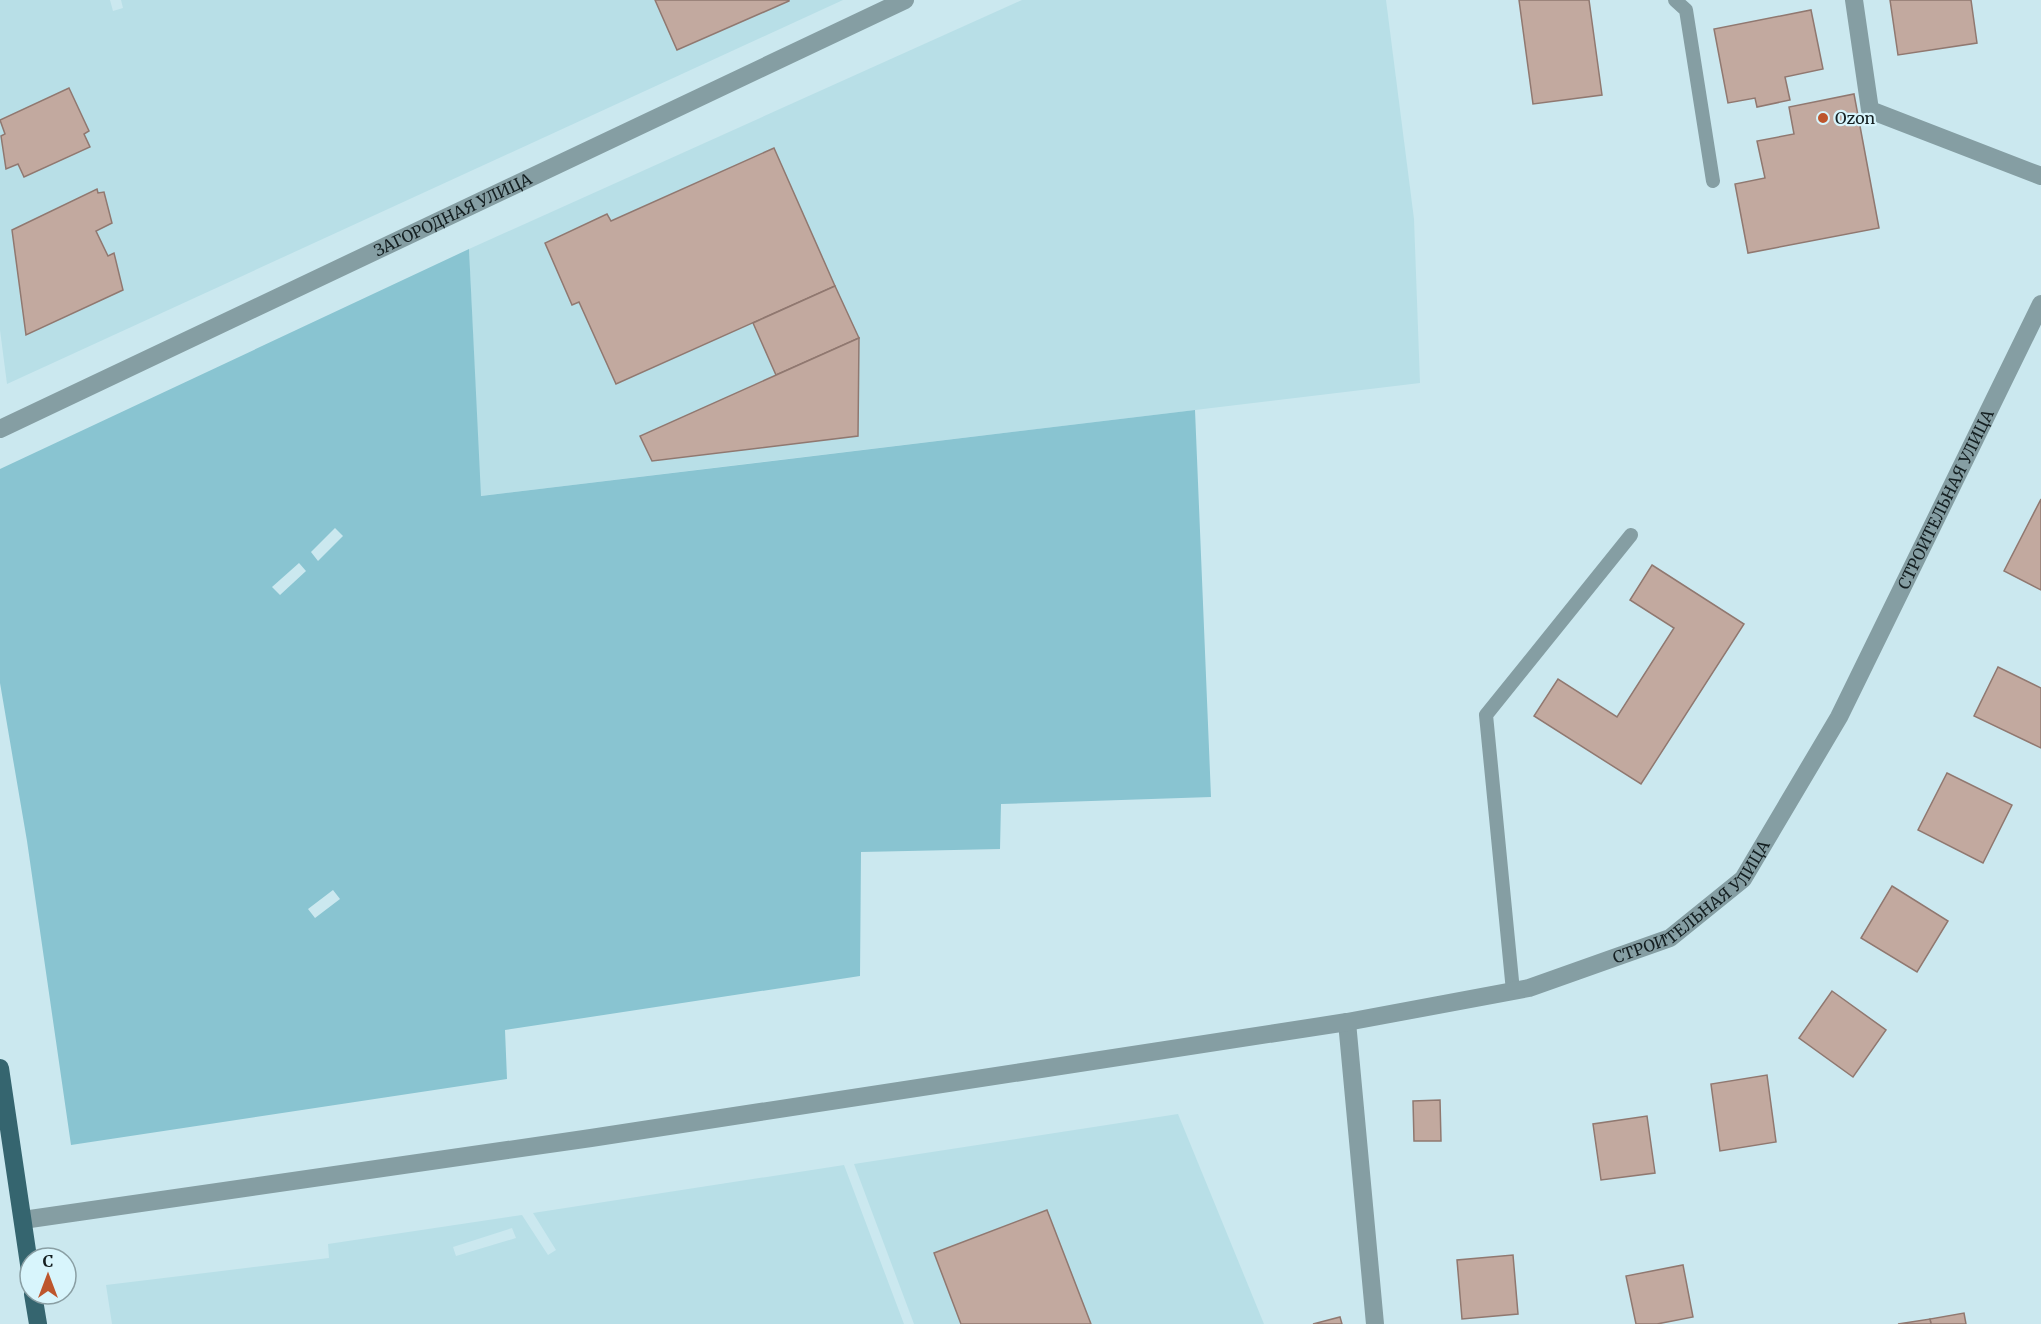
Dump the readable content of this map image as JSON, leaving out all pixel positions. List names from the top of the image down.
{
  "streets": {
    "street": ["ЗАГОРОДНАЯ УЛИЦА", "СТРОИТЕЛЬНАЯ УЛИЦА"]
  },
  "places": ["Ozon"],
  "north": "top"
}
